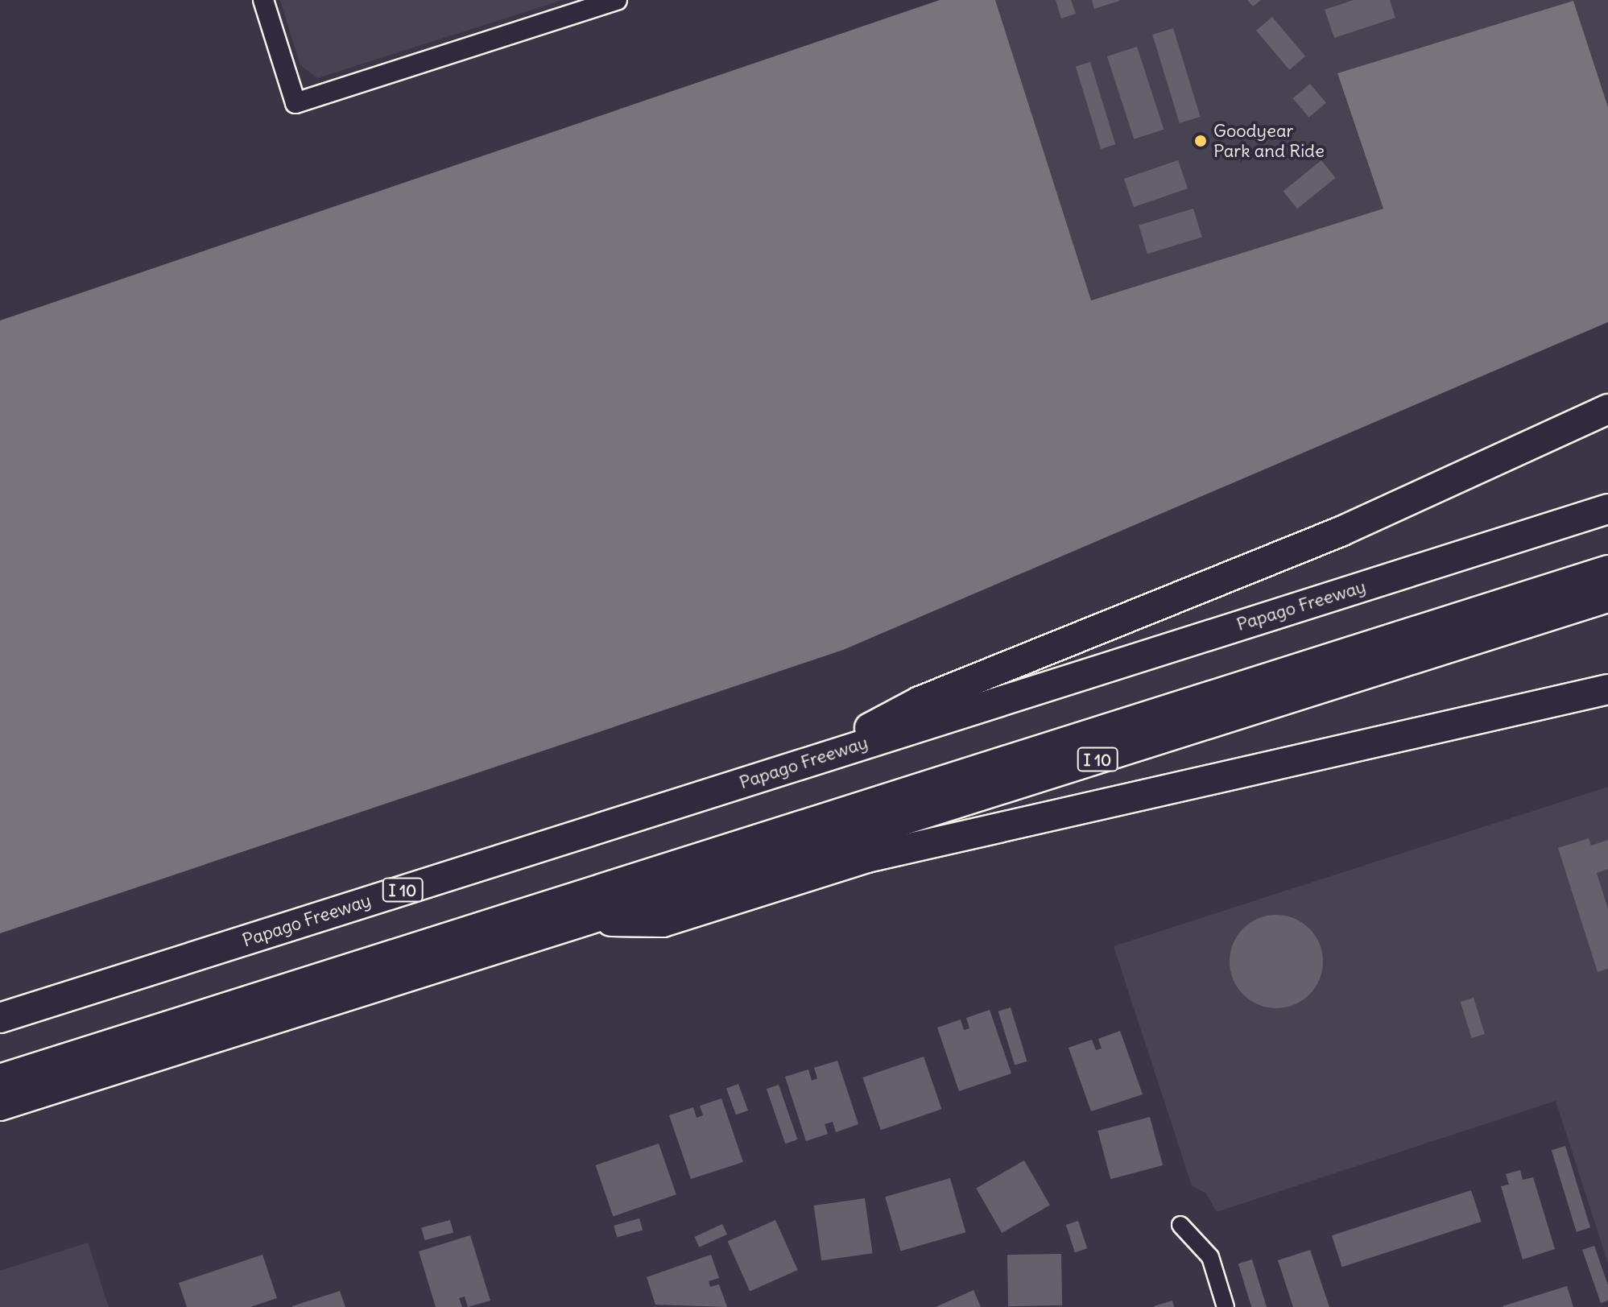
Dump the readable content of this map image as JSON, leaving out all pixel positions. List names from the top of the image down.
{
  "streets": {
    "highway": ["Papago Freeway", "I 10"]
  },
  "places": ["Goodyear Park and Ride"]
}
